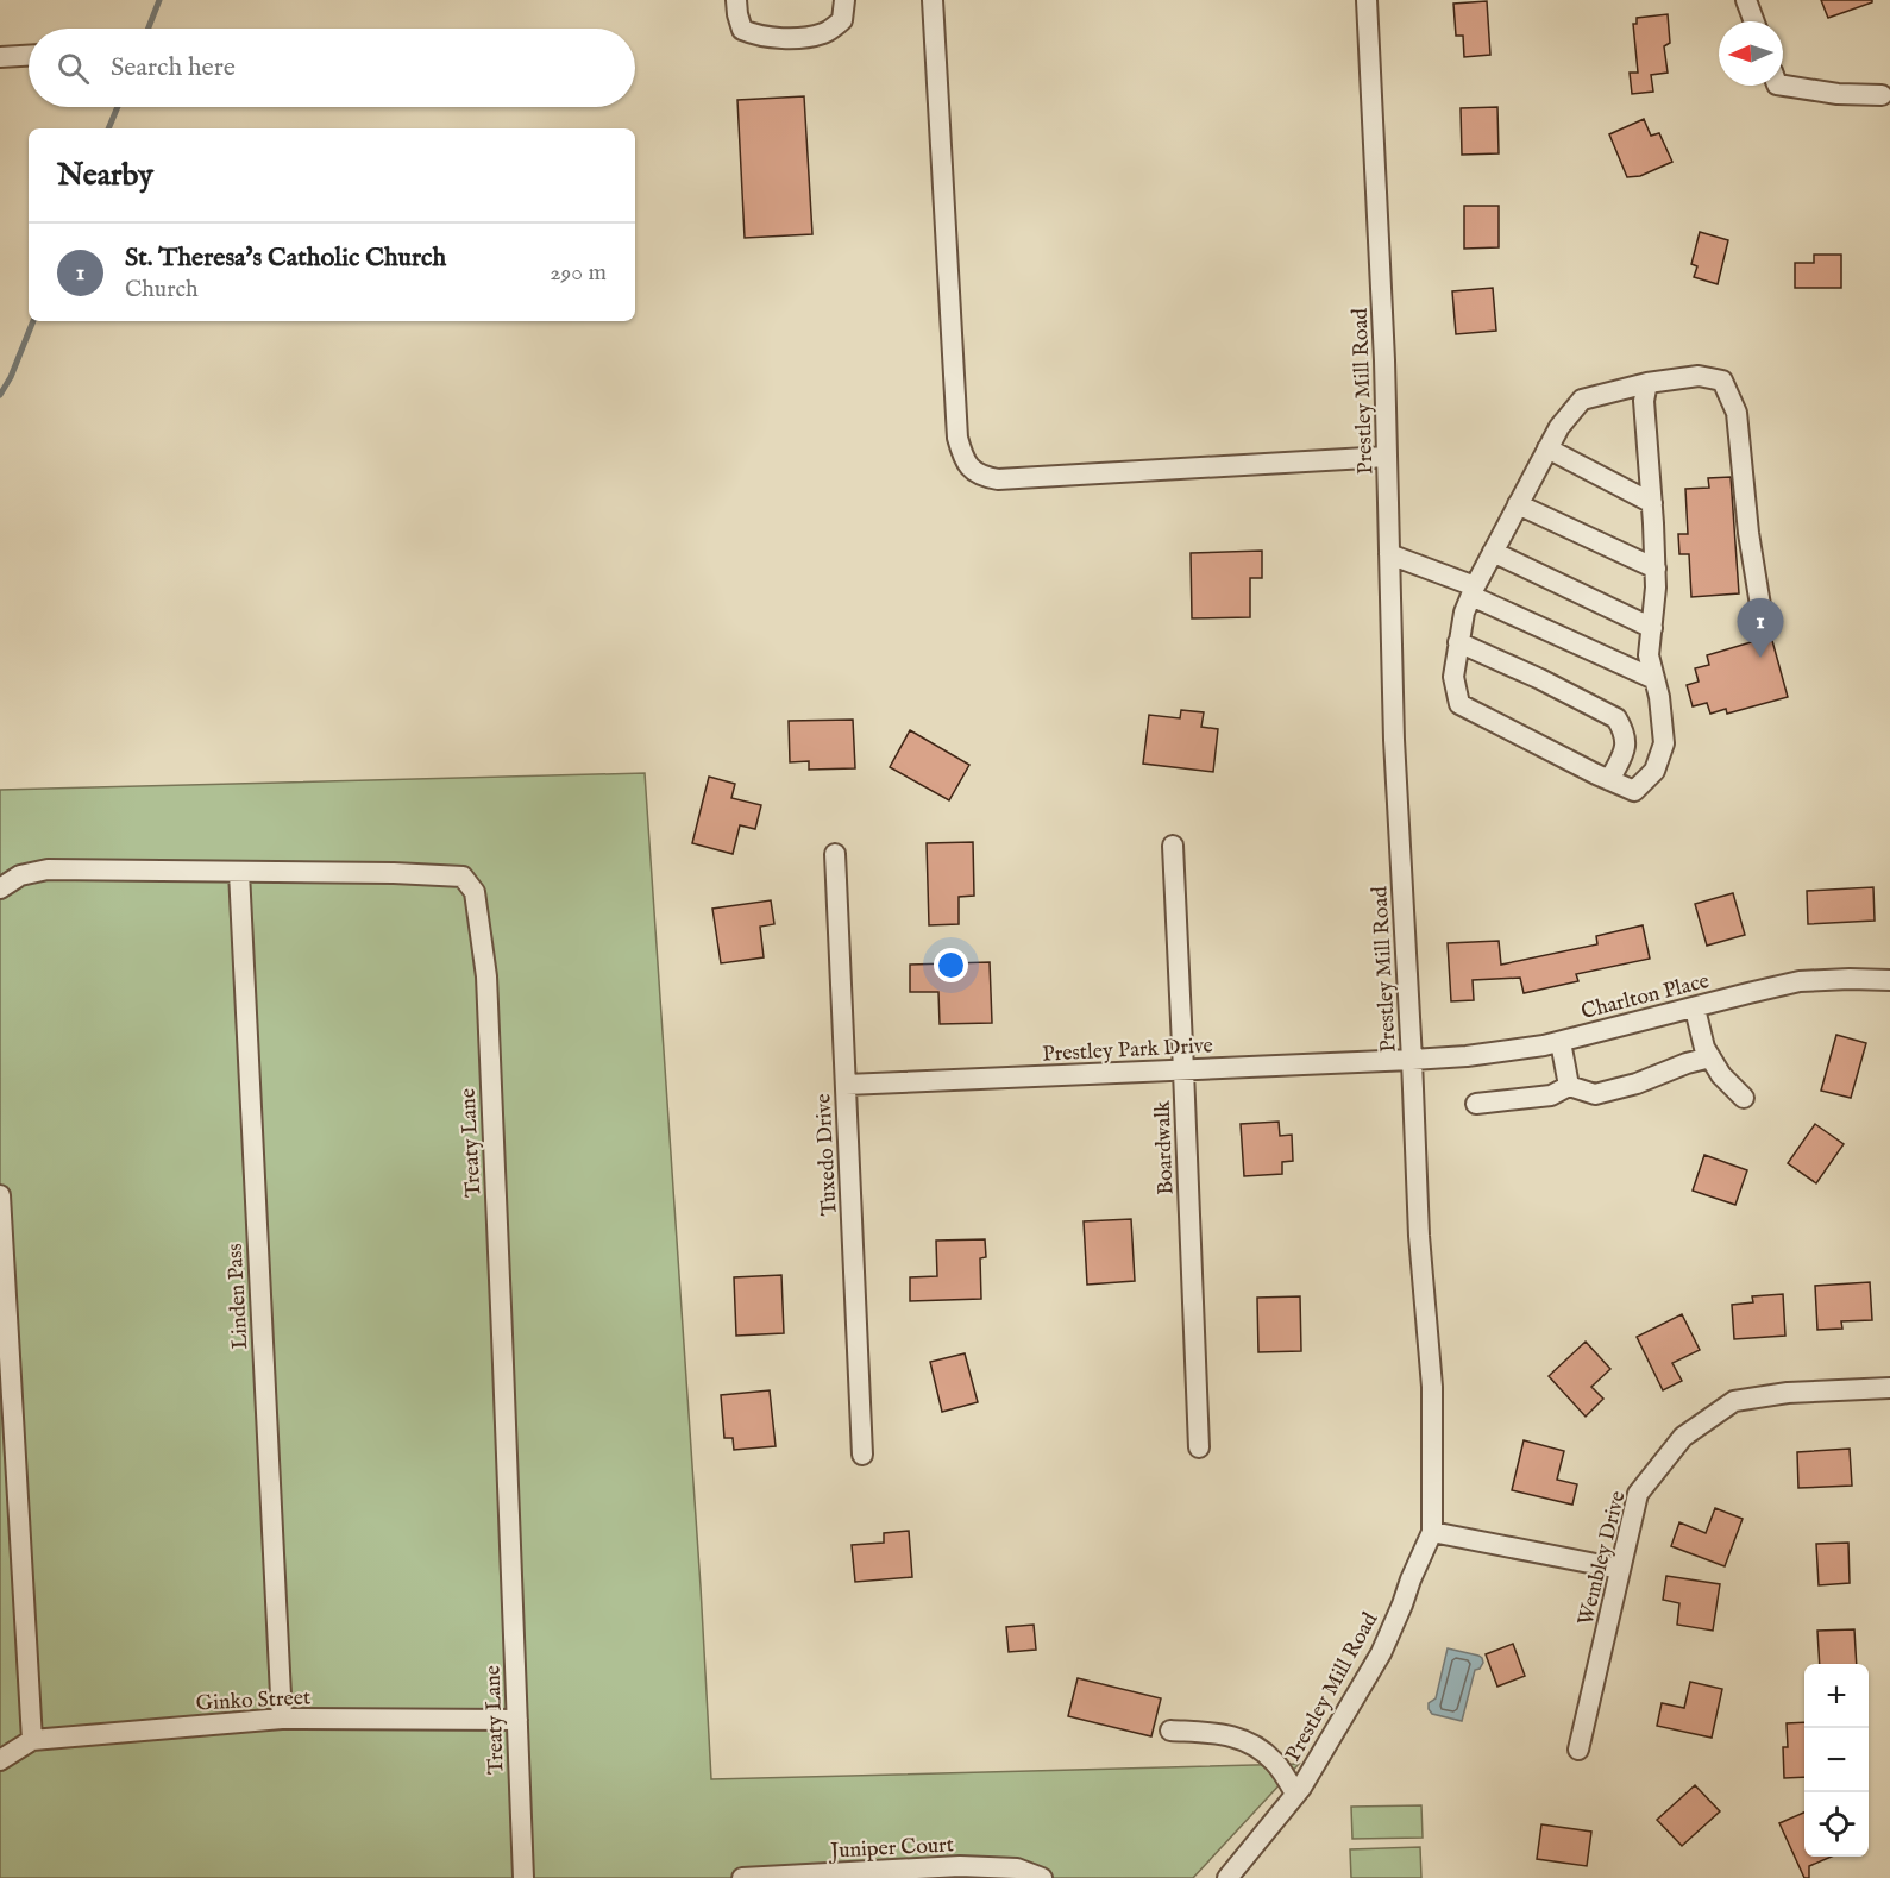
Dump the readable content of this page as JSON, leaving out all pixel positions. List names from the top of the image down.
{
  "streets": {
    "street": [
      "Prestley Mill Road",
      "Charlton Place",
      "Prestley Park Drive",
      "Treaty Lane",
      "Boardwalk",
      "Tuxedo Drive",
      "Linden Pass",
      "Wembley Drive",
      "Ginko Street",
      "Juniper Court"
    ]
  },
  "crossings": [
    ["Prestley Mill Road", "Charlton Place"],
    ["Prestley Mill Road", "Prestley Park Drive"],
    ["Charlton Place", "Prestley Park Drive"],
    ["Prestley Park Drive", "Boardwalk"],
    ["Prestley Park Drive", "Tuxedo Drive"],
    ["Treaty Lane", "Linden Pass"],
    ["Treaty Lane", "Ginko Street"],
    ["Linden Pass", "Ginko Street"]
  ],
  "north": "left",
  "page": {
    "search": "Search here",
    "heading": "Nearby",
    "list": [
      {
        "mark": "1",
        "name": "St. Theresa's Catholic Church",
        "note": "Church",
        "value": "290 m"
      }
    ],
    "pins": "1",
    "map_buttons": ["+", "−"]
  }
}
